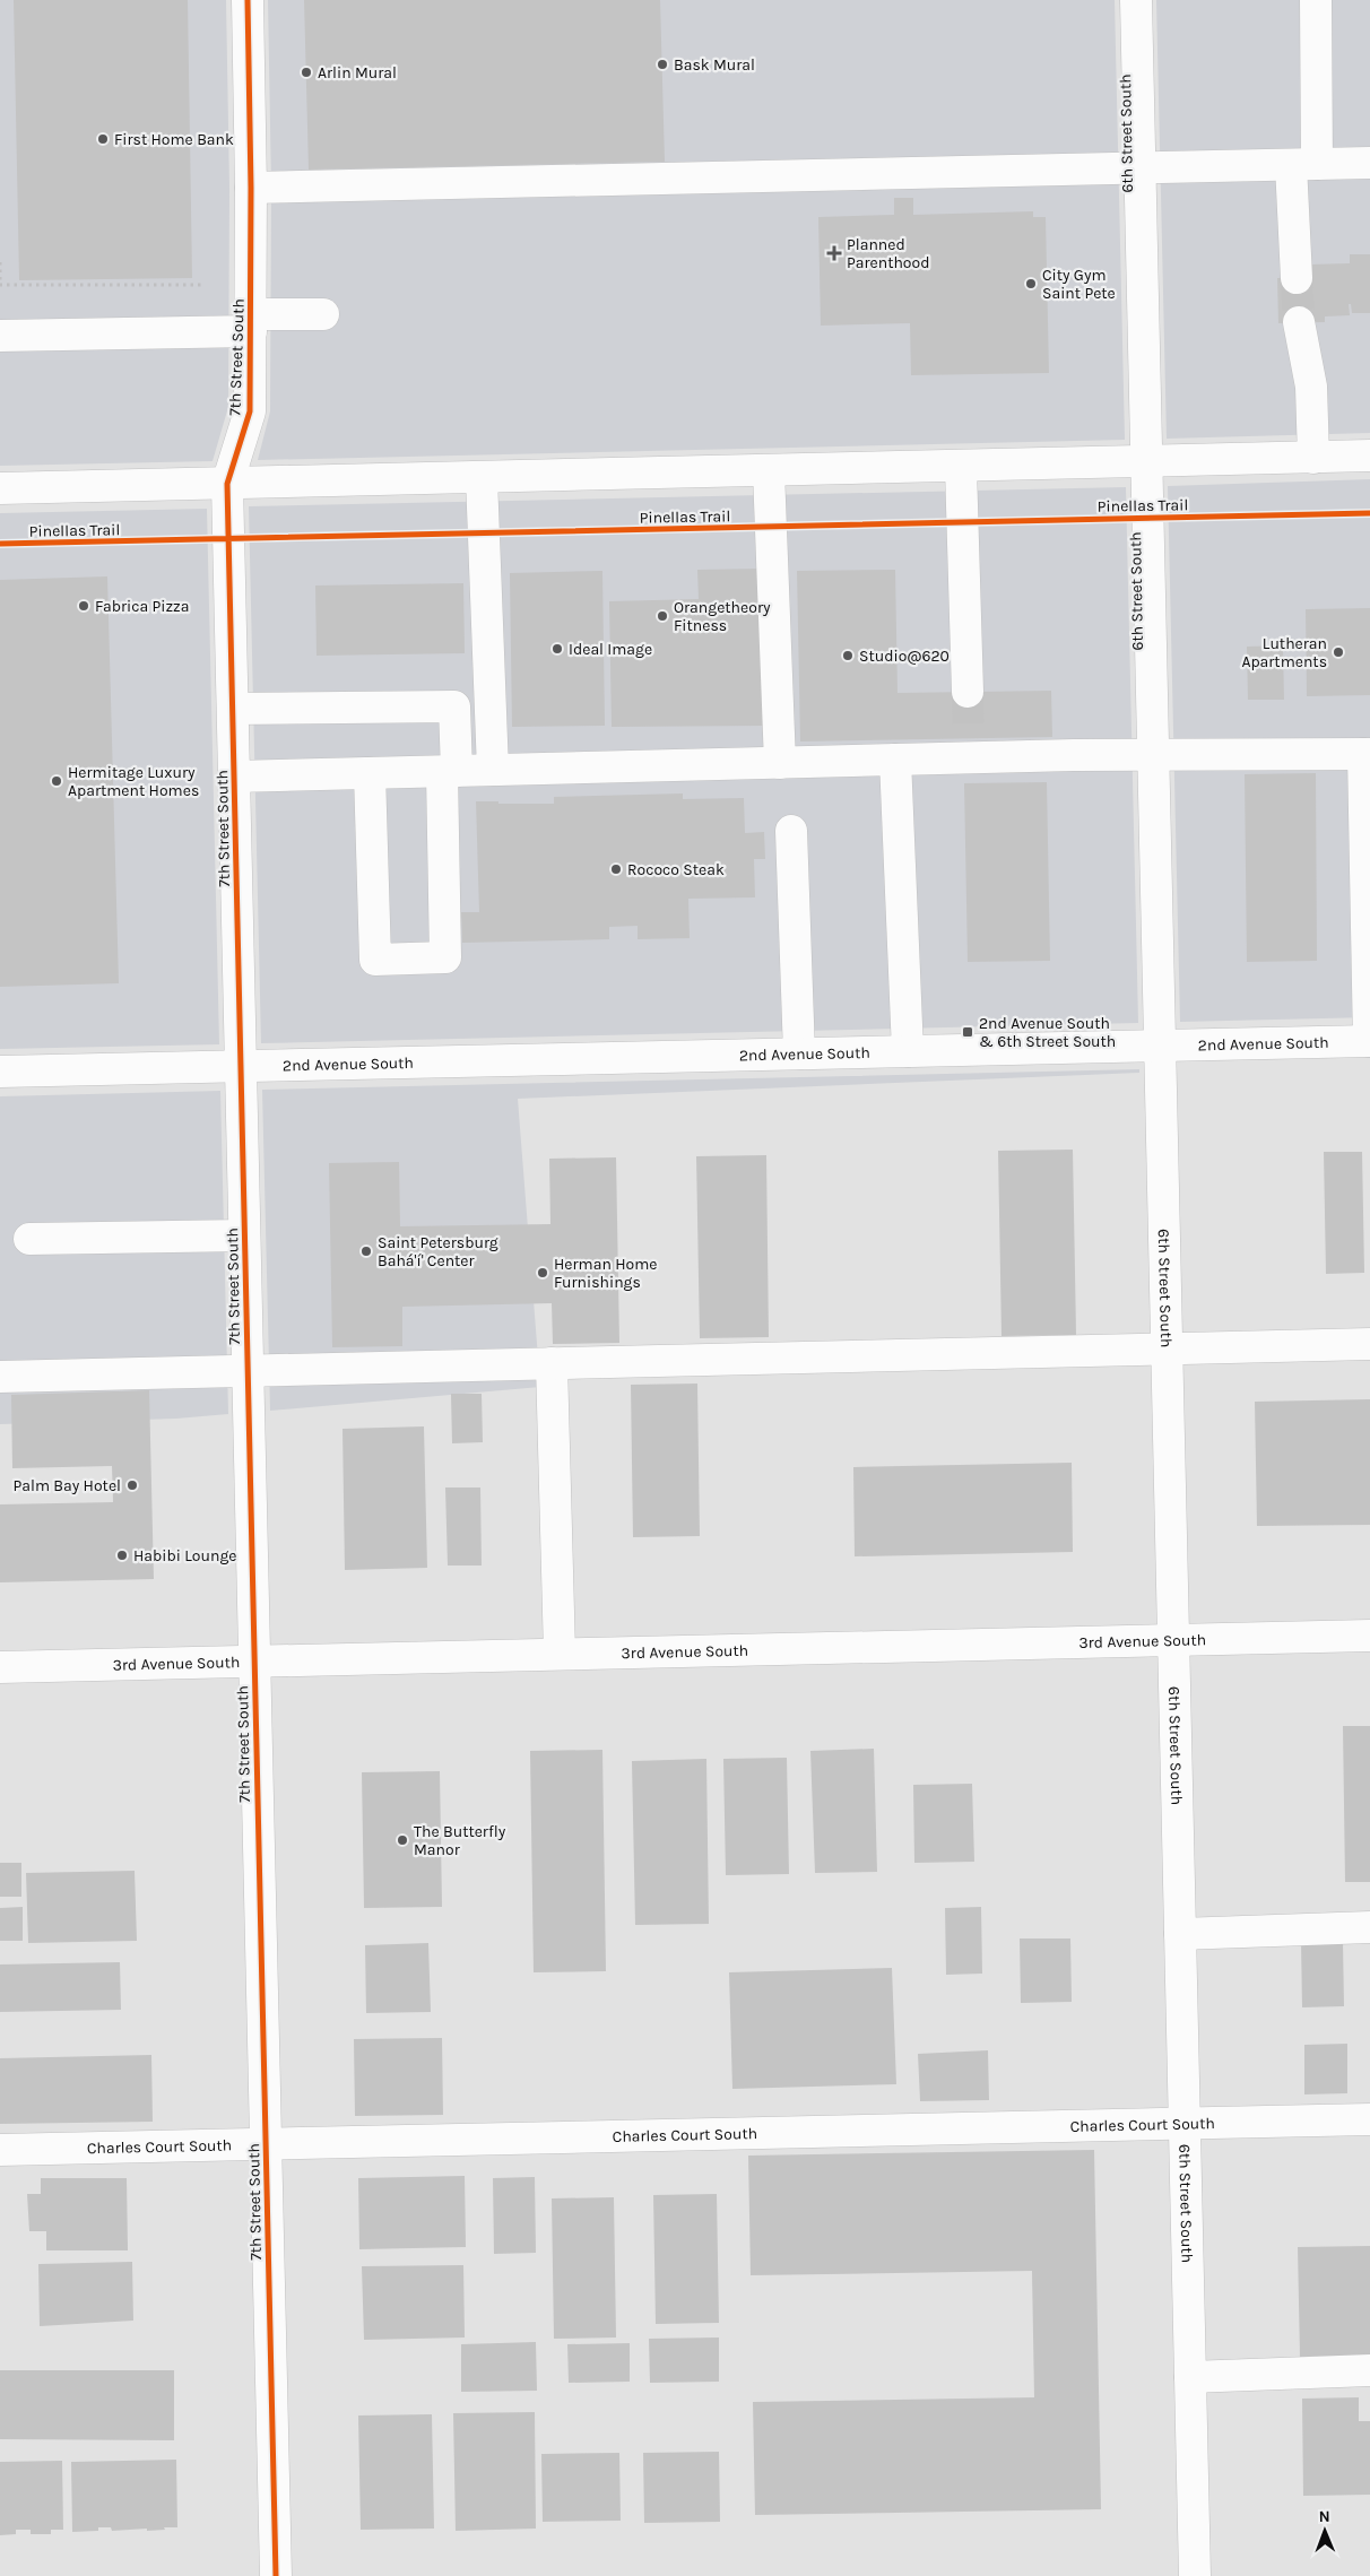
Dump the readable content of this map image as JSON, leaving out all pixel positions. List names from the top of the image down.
{
  "streets": {
    "street": [
      "6th Street South",
      "7th Street South",
      "2nd Avenue South",
      "3rd Avenue South",
      "Charles Court South"
    ],
    "cycle path": ["Pinellas Trail"]
  },
  "crossings": [
    ["6th Street South", "2nd Avenue South"],
    ["6th Street South", "3rd Avenue South"],
    ["6th Street South", "Charles Court South"],
    ["7th Street South", "2nd Avenue South"],
    ["7th Street South", "3rd Avenue South"],
    ["7th Street South", "Charles Court South"]
  ],
  "places": {
    "other": [
      "Bask Mural",
      "Arlin Mural",
      "First Home Bank",
      "City Gym Saint Pete",
      "Fabrica Pizza",
      "Orangetheory Fitness",
      "Ideal Image",
      "Lutheran Apartments",
      "Studio@620",
      "Hermitage Luxury Apartment Homes",
      "Rococo Steak",
      "Saint Petersburg Bahá'í' Center",
      "Herman Home Furnishings",
      "Palm Bay Hotel",
      "Habibi Lounge",
      "The Butterfly Manor"
    ],
    "health": ["Planned Parenthood"],
    "transit": ["2nd Avenue South & 6th Street South"]
  },
  "north": "top"
}
